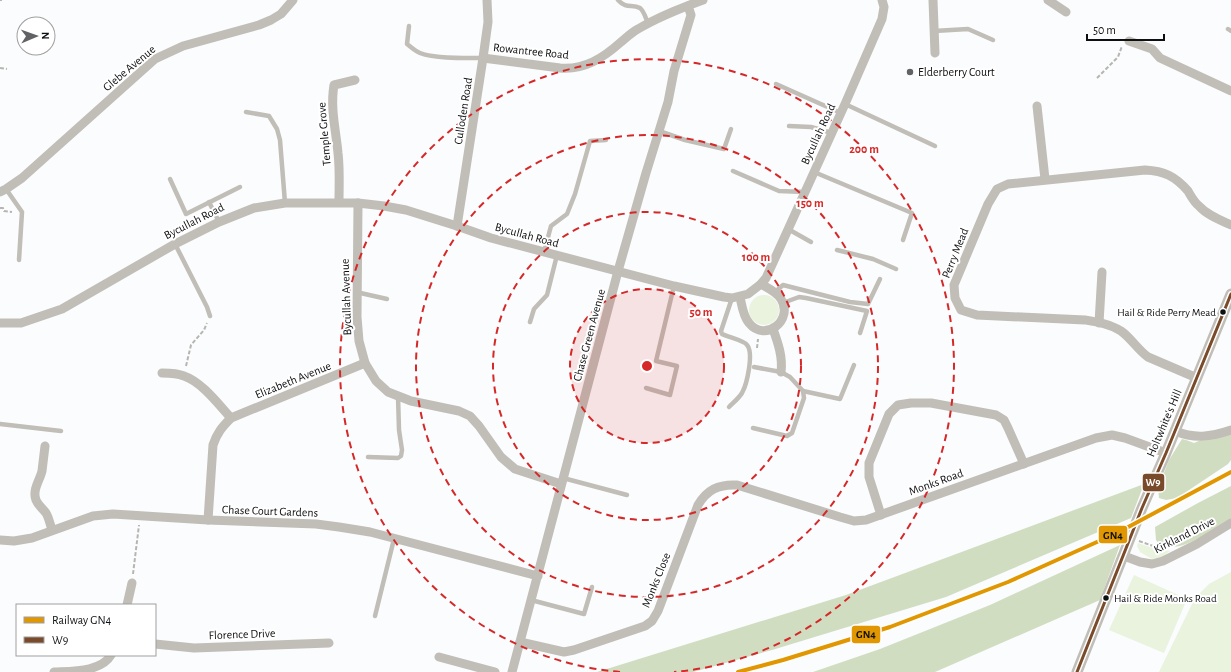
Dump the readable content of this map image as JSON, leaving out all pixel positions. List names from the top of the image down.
{
  "streets": {
    "street": [
      "Rowantree Road",
      "Glebe Avenue",
      "Culloden Road",
      "Temple Grove",
      "Bycullah Road",
      "Perry Mead",
      "Bycullah Avenue",
      "Chase Green Avenue",
      "Elizabeth Avenue",
      "Holtwhite's Hill",
      "Monks Road",
      "Chase Court Gardens",
      "Kirkland Drive",
      "Monks Close",
      "Florence Drive"
    ]
  },
  "crossings": [
    ["Rowantree Road", "Culloden Road"],
    ["Rowantree Road", "Chase Green Avenue"],
    ["Culloden Road", "Bycullah Road"],
    ["Temple Grove", "Bycullah Road"],
    ["Bycullah Road", "Bycullah Avenue"],
    ["Bycullah Road", "Chase Green Avenue"],
    ["Perry Mead", "Holtwhite's Hill"],
    ["Bycullah Avenue", "Chase Green Avenue"],
    ["Bycullah Avenue", "Elizabeth Avenue"],
    ["Chase Green Avenue", "Chase Court Gardens"],
    ["Chase Green Avenue", "Monks Close"],
    ["Elizabeth Avenue", "Chase Court Gardens"],
    ["Holtwhite's Hill", "Monks Road"],
    ["Holtwhite's Hill", "Kirkland Drive"],
    ["Monks Road", "Monks Close"]
  ],
  "places": ["Elderberry Court", "Hail & Ride Perry Mead", "Hail & Ride Monks Road"],
  "lines": ["transit line W9", "rail line GN4"],
  "legend": ["Railway GN4", "W9"],
  "scale_bar": "50 m",
  "north": "right",
  "rings": [
    "200 m",
    "150 m",
    "100 m",
    "50 m"
  ]
}
